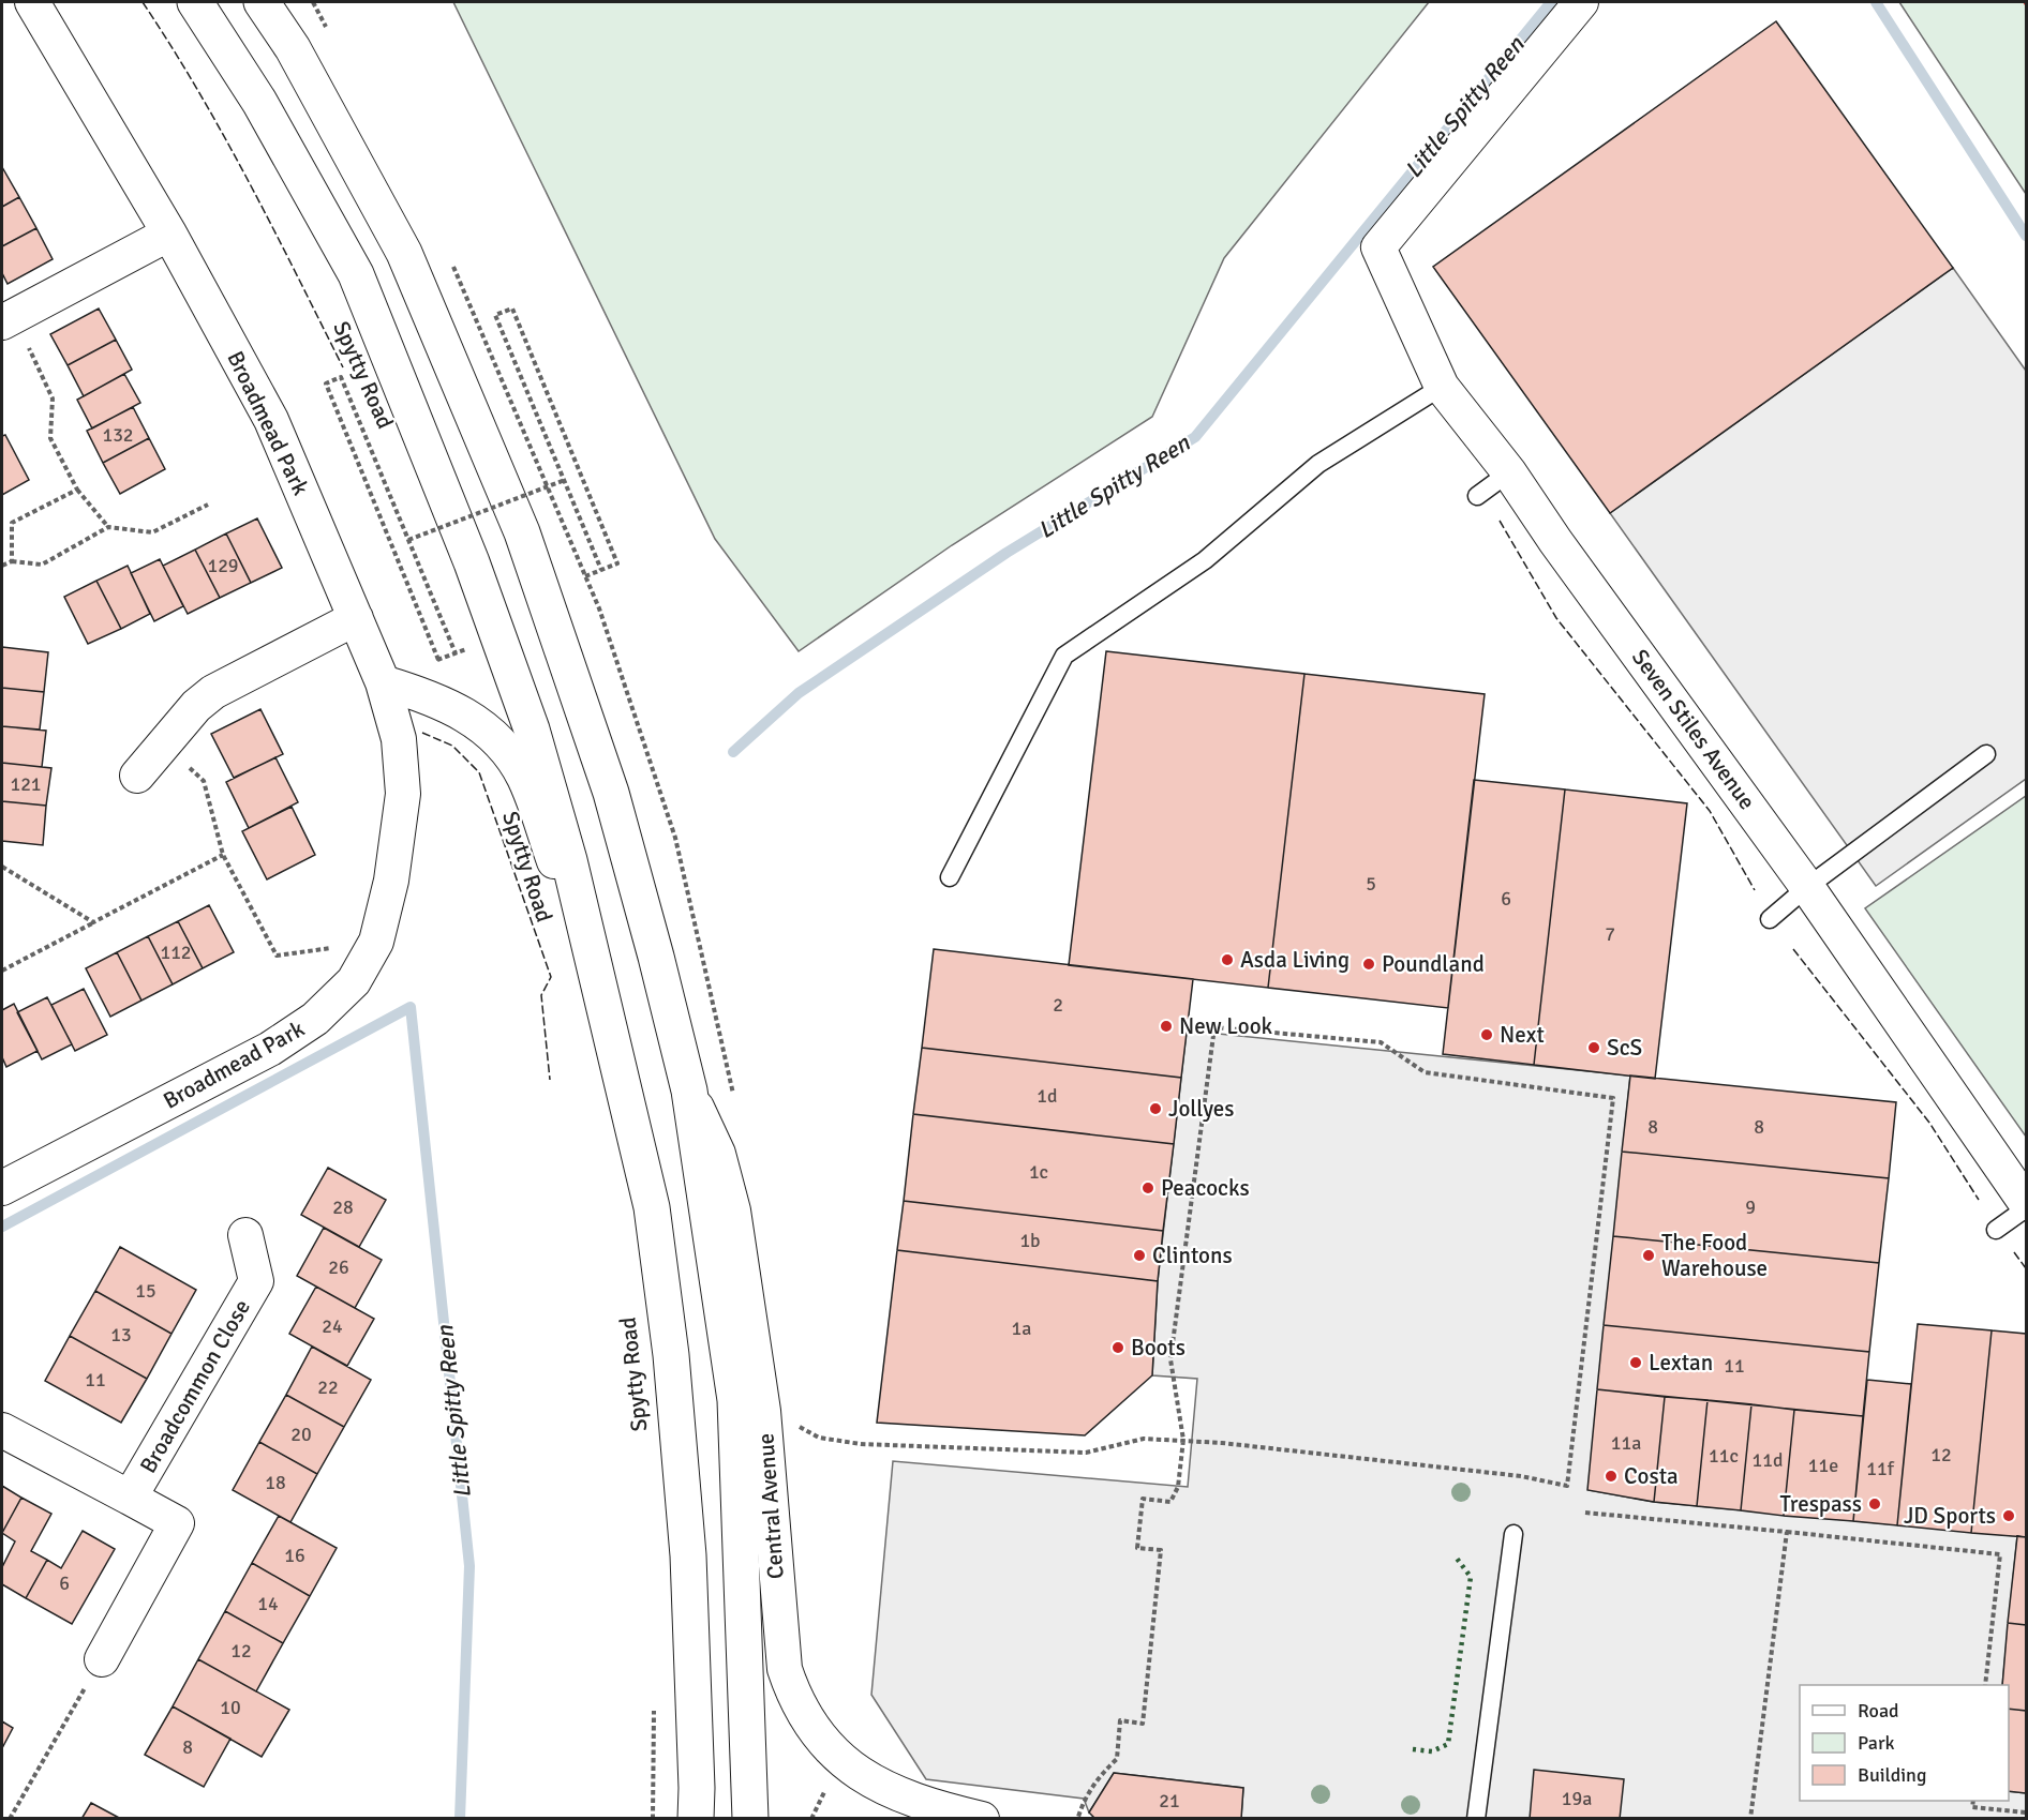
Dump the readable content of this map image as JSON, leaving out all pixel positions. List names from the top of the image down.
{
  "streets": {
    "main road": ["Spytty Road"],
    "street": [
      "Broadmead Park",
      "Seven Stiles Avenue",
      "Broadcommon Close",
      "Central Avenue"
    ]
  },
  "water": ["Little Spitty Reen"],
  "places": [
    "Asda Living",
    "Poundland",
    "New Look",
    "Next",
    "ScS",
    "Jollyes",
    "Peacocks",
    "Clintons",
    "The Food Warehouse",
    "Boots",
    "Lextan",
    "Costa",
    "Trespass",
    "JD Sports"
  ],
  "house_numbers": [
    "132",
    "129",
    "121",
    "5",
    "6",
    "7",
    "112",
    "2",
    "1d",
    "8",
    "8",
    "1c",
    "28",
    "9",
    "1b",
    "26",
    "15",
    "24",
    "1a",
    "13",
    "11",
    "11",
    "22",
    "20",
    "11a",
    "12",
    "11c",
    "11d",
    "11e",
    "11f",
    "18",
    "16",
    "6",
    "14",
    "12",
    "10",
    "8",
    "19a",
    "21"
  ],
  "legend": ["Road", "Park", "Building"]
}
